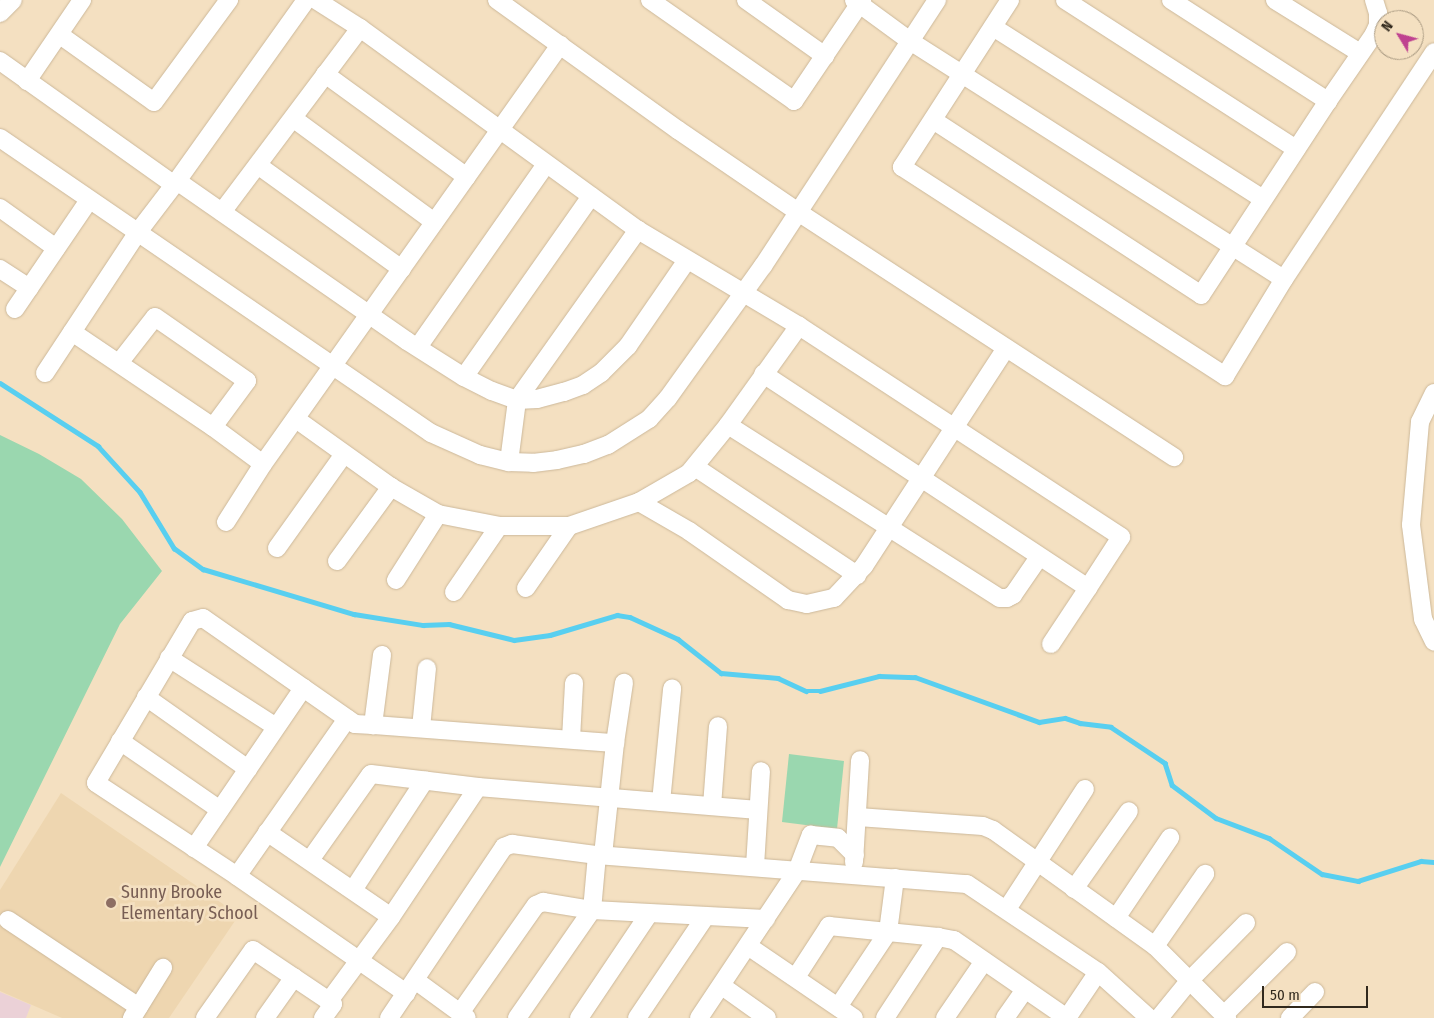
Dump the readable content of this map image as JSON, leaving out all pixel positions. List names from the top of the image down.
{
  "places": ["Sunny Brooke Elementary School"],
  "scale_bar": "50 m",
  "north": "top left"
}
